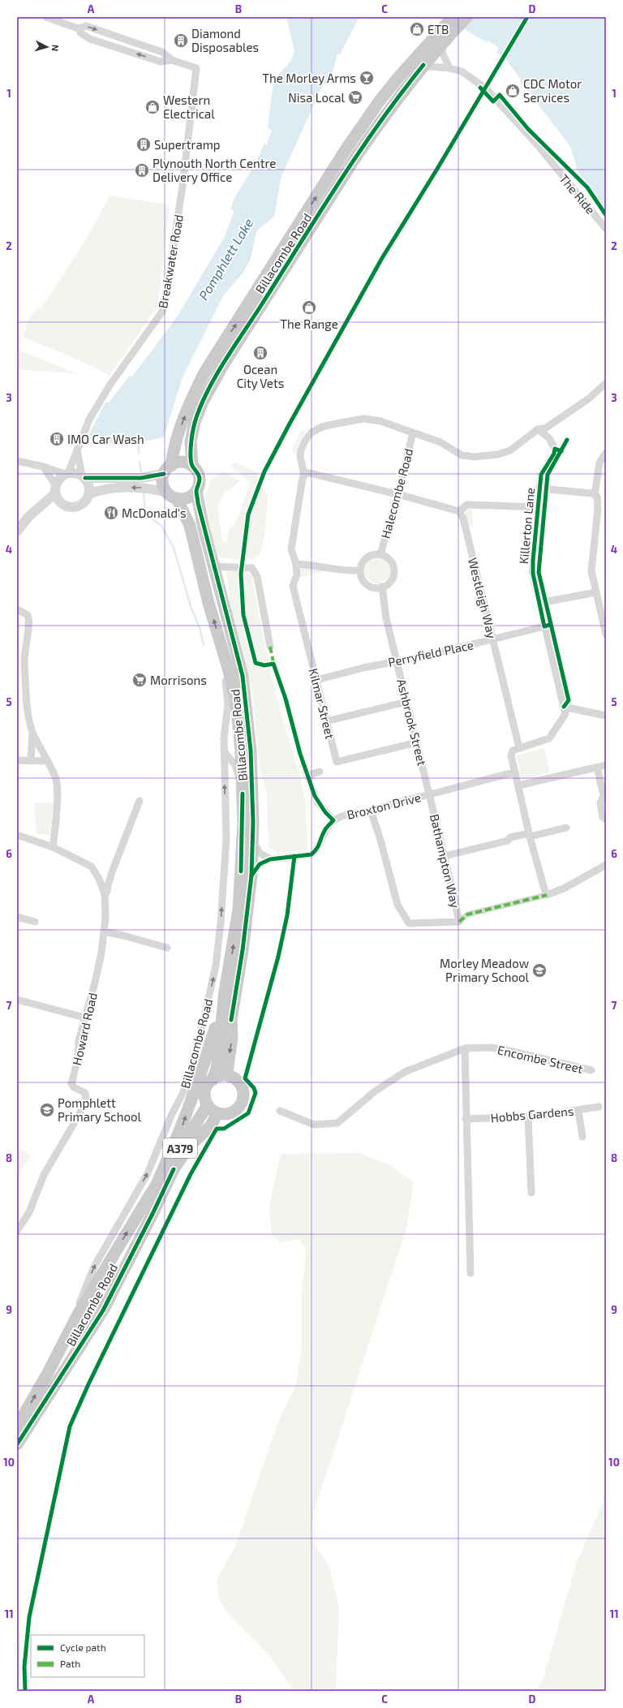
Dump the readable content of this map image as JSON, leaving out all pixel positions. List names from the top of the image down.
{
  "streets": {
    "main road": ["Billacombe Road", "A379"],
    "street": [
      "The Ride",
      "Breakwater Road",
      "Halecombe Road",
      "Killerton Lane",
      "Westleigh Way",
      "Perryfield Place",
      "Kilmar Street",
      "Ashbrook Street",
      "Broxton Drive",
      "Bathampton Way",
      "Howard Road",
      "Encombe Street",
      "Hobbs Gardens"
    ]
  },
  "crossings": [
    ["The Ride", "Billacombe Road"],
    ["Billacombe Road", "Broxton Drive"],
    ["Billacombe Road", "A379"],
    ["Halecombe Road", "Ashbrook Street"],
    ["Killerton Lane", "Westleigh Way"],
    ["Killerton Lane", "Perryfield Place"],
    ["Westleigh Way", "Perryfield Place"],
    ["Perryfield Place", "Kilmar Street"],
    ["Perryfield Place", "Ashbrook Street"],
    ["Kilmar Street", "Ashbrook Street"],
    ["Ashbrook Street", "Broxton Drive"],
    ["Ashbrook Street", "Bathampton Way"],
    ["Broxton Drive", "Bathampton Way"]
  ],
  "water": ["Pomphlett Lake"],
  "places": {
    "shop": [
      "ETB",
      "CDC Motor Services",
      "Western Electrical",
      "The Range"
    ],
    "building": [
      "Diamond Disposables",
      "Supertramp",
      "Plynouth North Centre Delivery Office",
      "Ocean City Vets",
      "IMO Car Wash"
    ],
    "bar": ["The Morley Arms"],
    "supermarket": ["Nisa Local", "Morrisons"],
    "restaurant": ["McDonald's"],
    "school or university": ["Morley Meadow Primary School", "Pomphlett Primary School"]
  },
  "legend": ["Cycle path", "Path"],
  "north": "right",
  "grid": {
    "columns": [
      "A",
      "B",
      "C",
      "D"
    ],
    "rows": [
      "1",
      "2",
      "3",
      "4",
      "5",
      "6",
      "7",
      "8",
      "9",
      "10",
      "11"
    ]
  }
}
